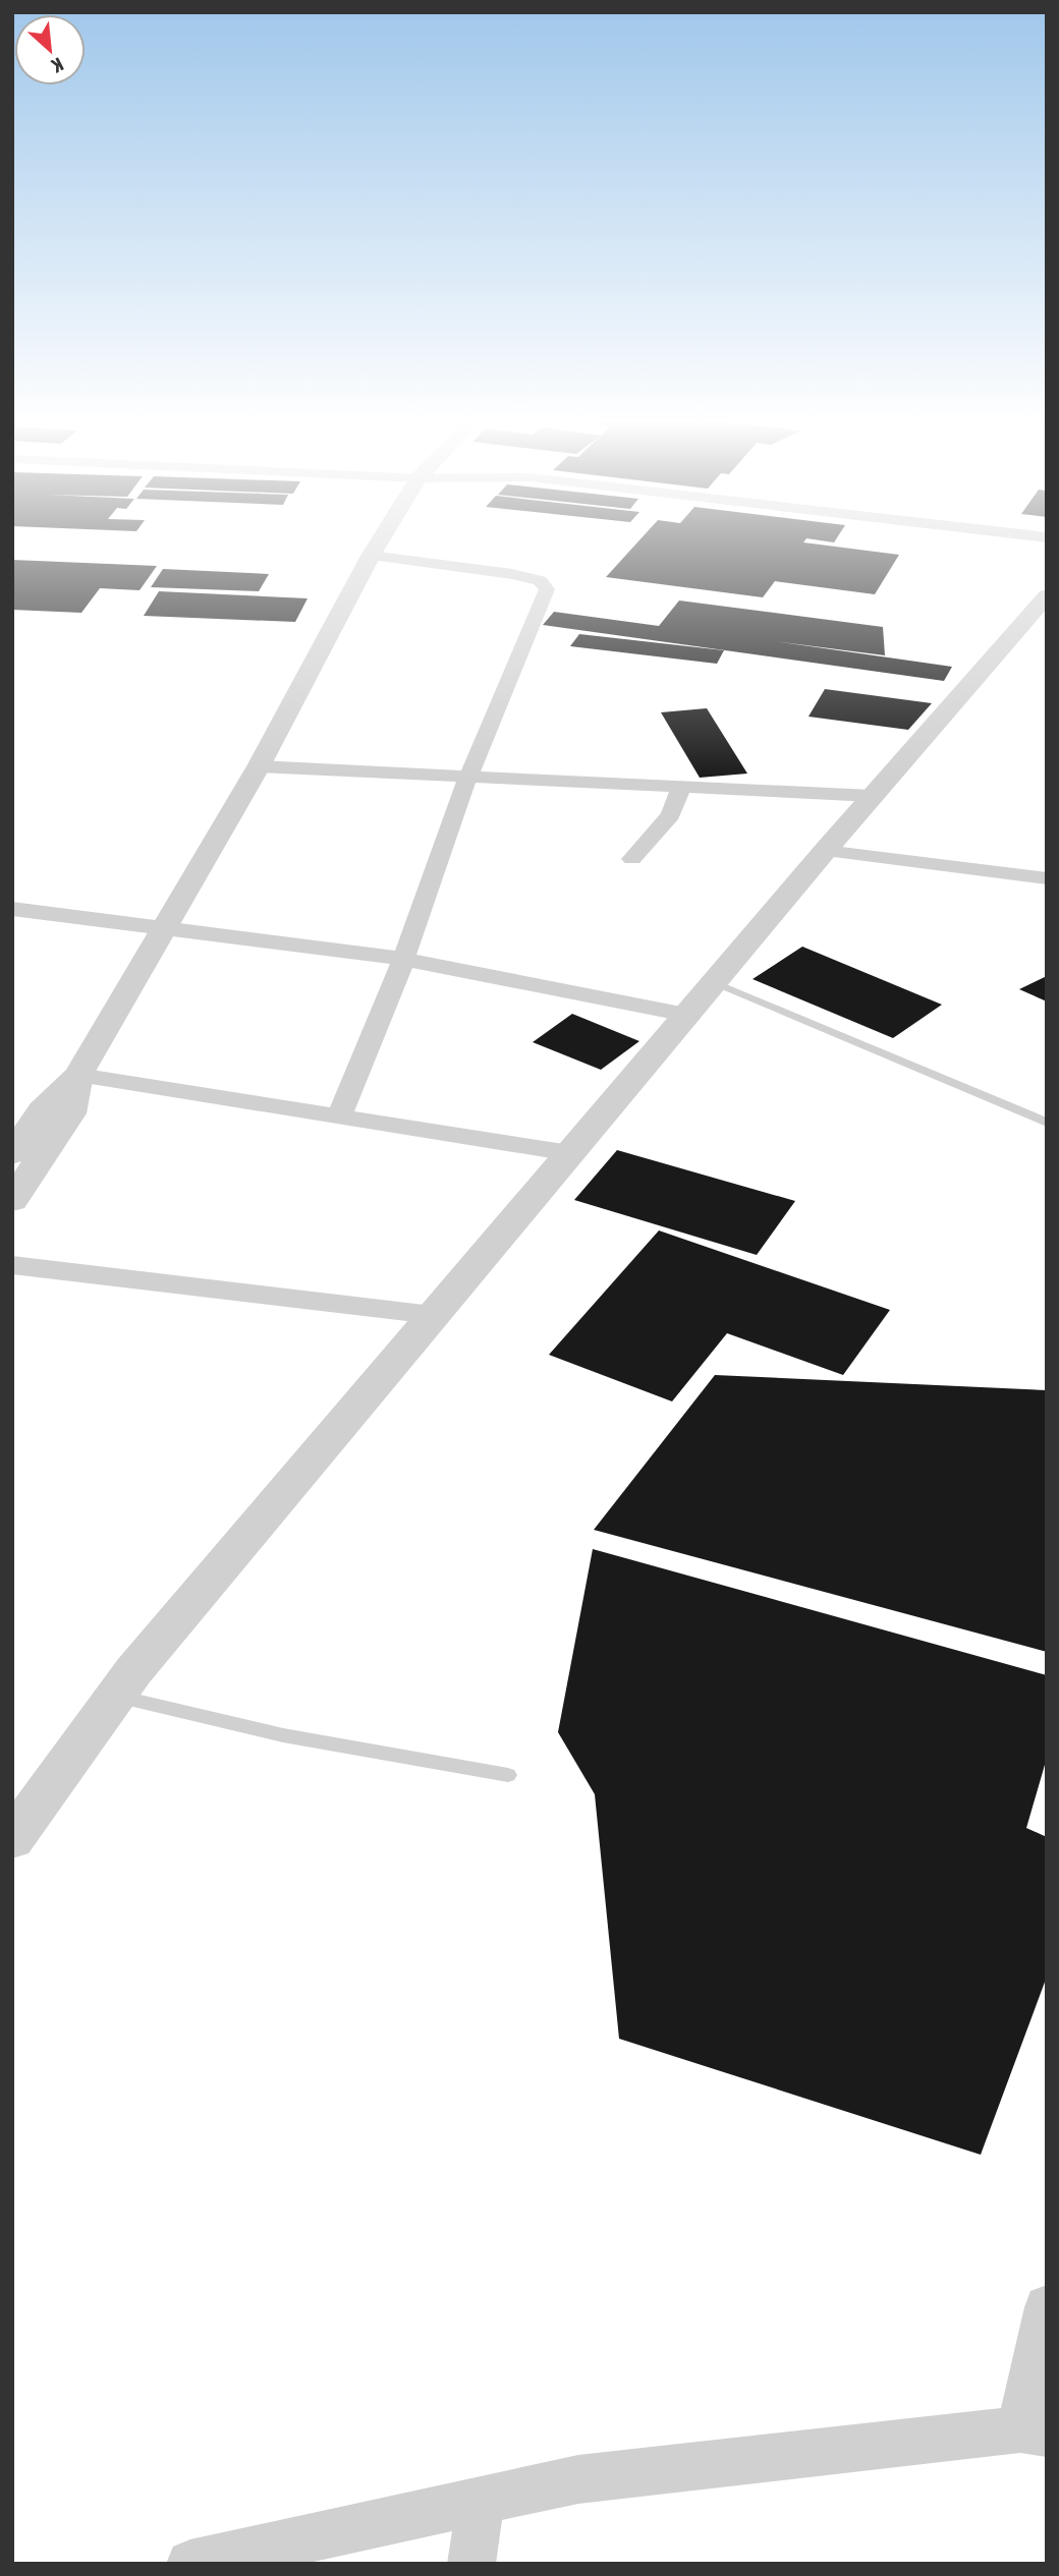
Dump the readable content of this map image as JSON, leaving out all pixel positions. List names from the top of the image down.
{
  "north": "bottom right"
}
